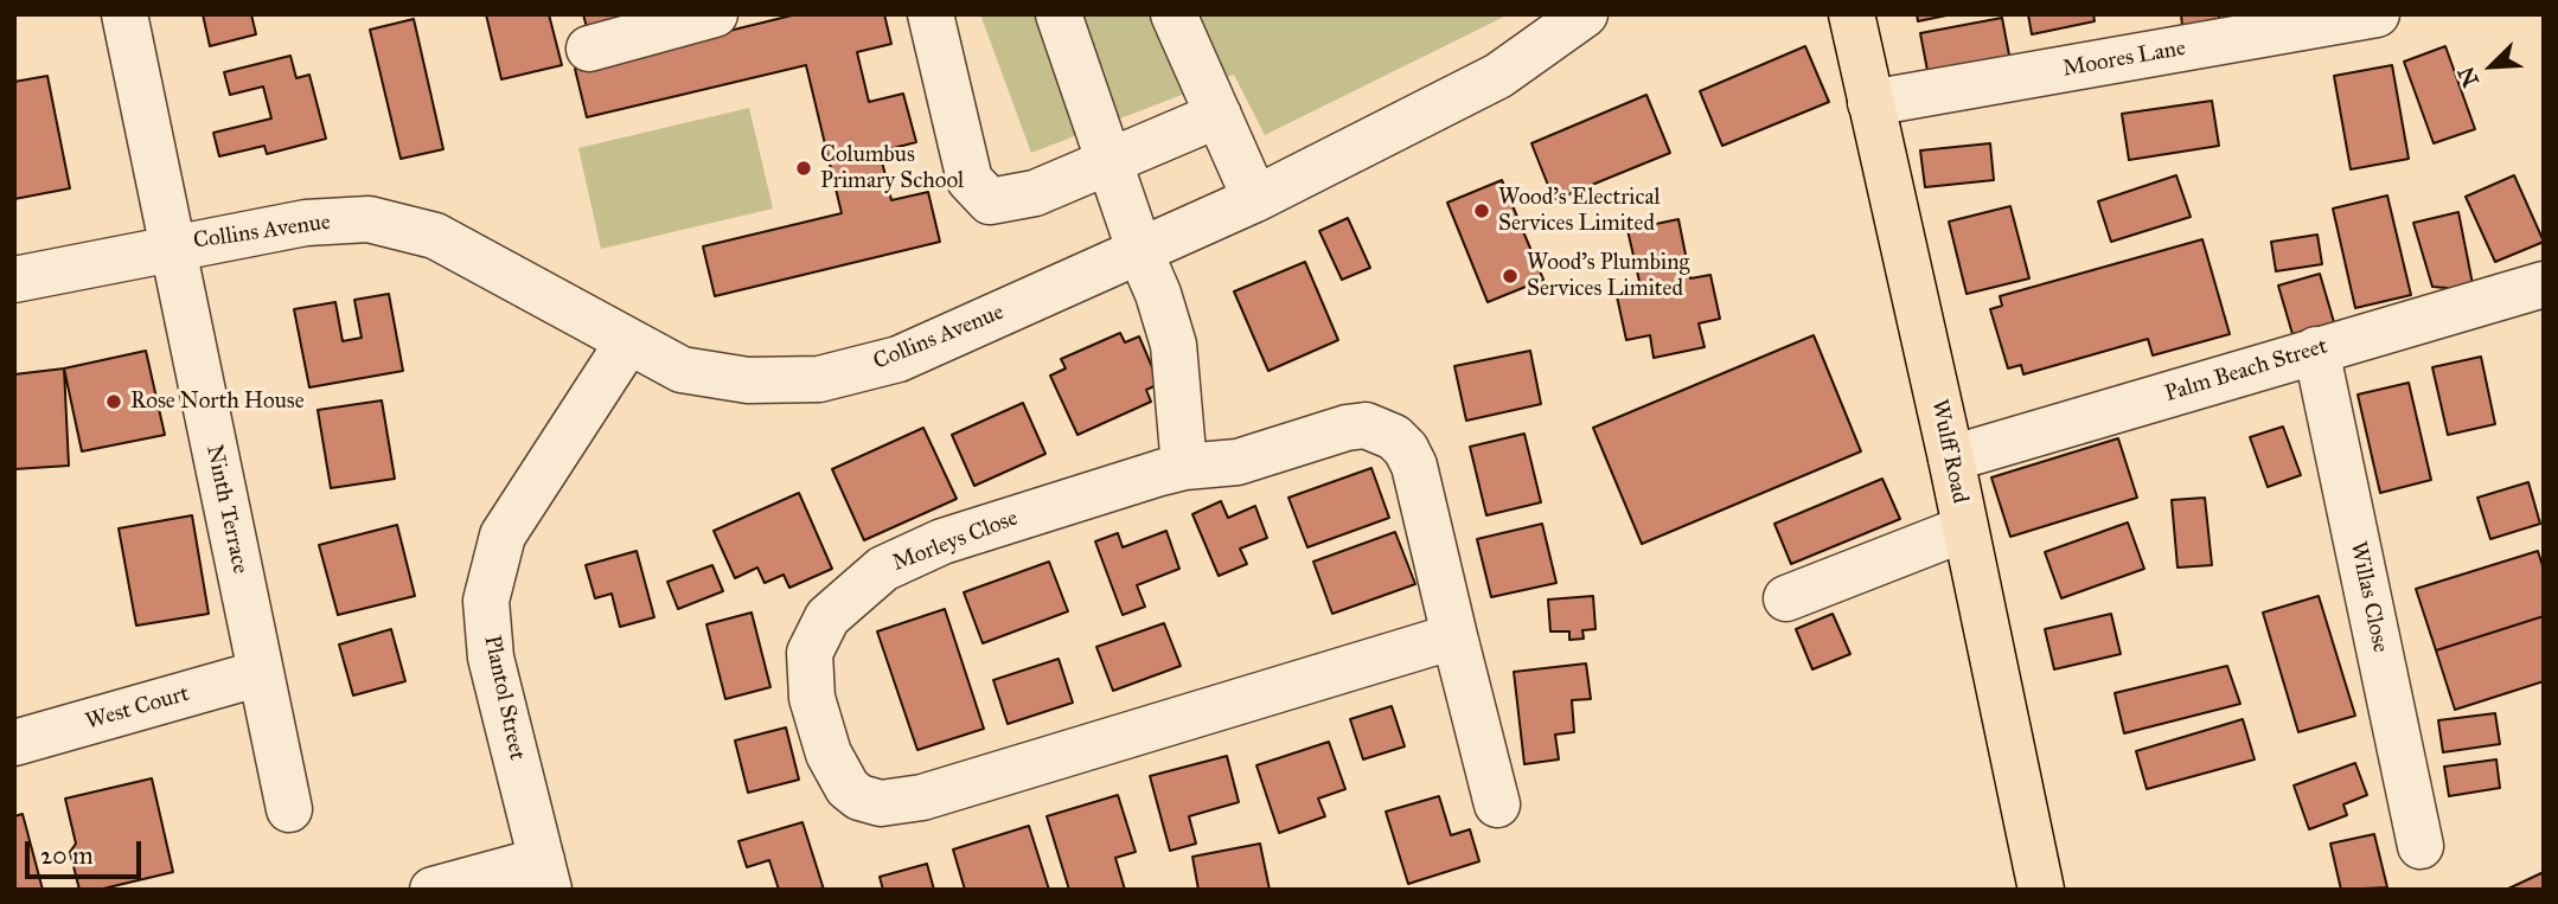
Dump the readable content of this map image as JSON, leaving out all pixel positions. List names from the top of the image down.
{
  "streets": {
    "main road": ["Wulff Road"],
    "street": [
      "Moores Lane",
      "Collins Avenue",
      "Palm Beach Street",
      "Ninth Terrace",
      "Morleys Close",
      "Willas Close",
      "Plantol Street",
      "West Court"
    ]
  },
  "crossings": [
    ["Moores Lane", "Wulff Road"],
    ["Collins Avenue", "Ninth Terrace"],
    ["Collins Avenue", "Plantol Street"],
    ["Palm Beach Street", "Wulff Road"],
    ["Palm Beach Street", "Willas Close"],
    ["Ninth Terrace", "West Court"]
  ],
  "places": [
    "Columbus Primary School",
    "Wood's Electrical Services Limited",
    "Wood's Plumbing Services Limited",
    "Rose North House"
  ],
  "scale_bar": "20 m",
  "north": "bottom left"
}
